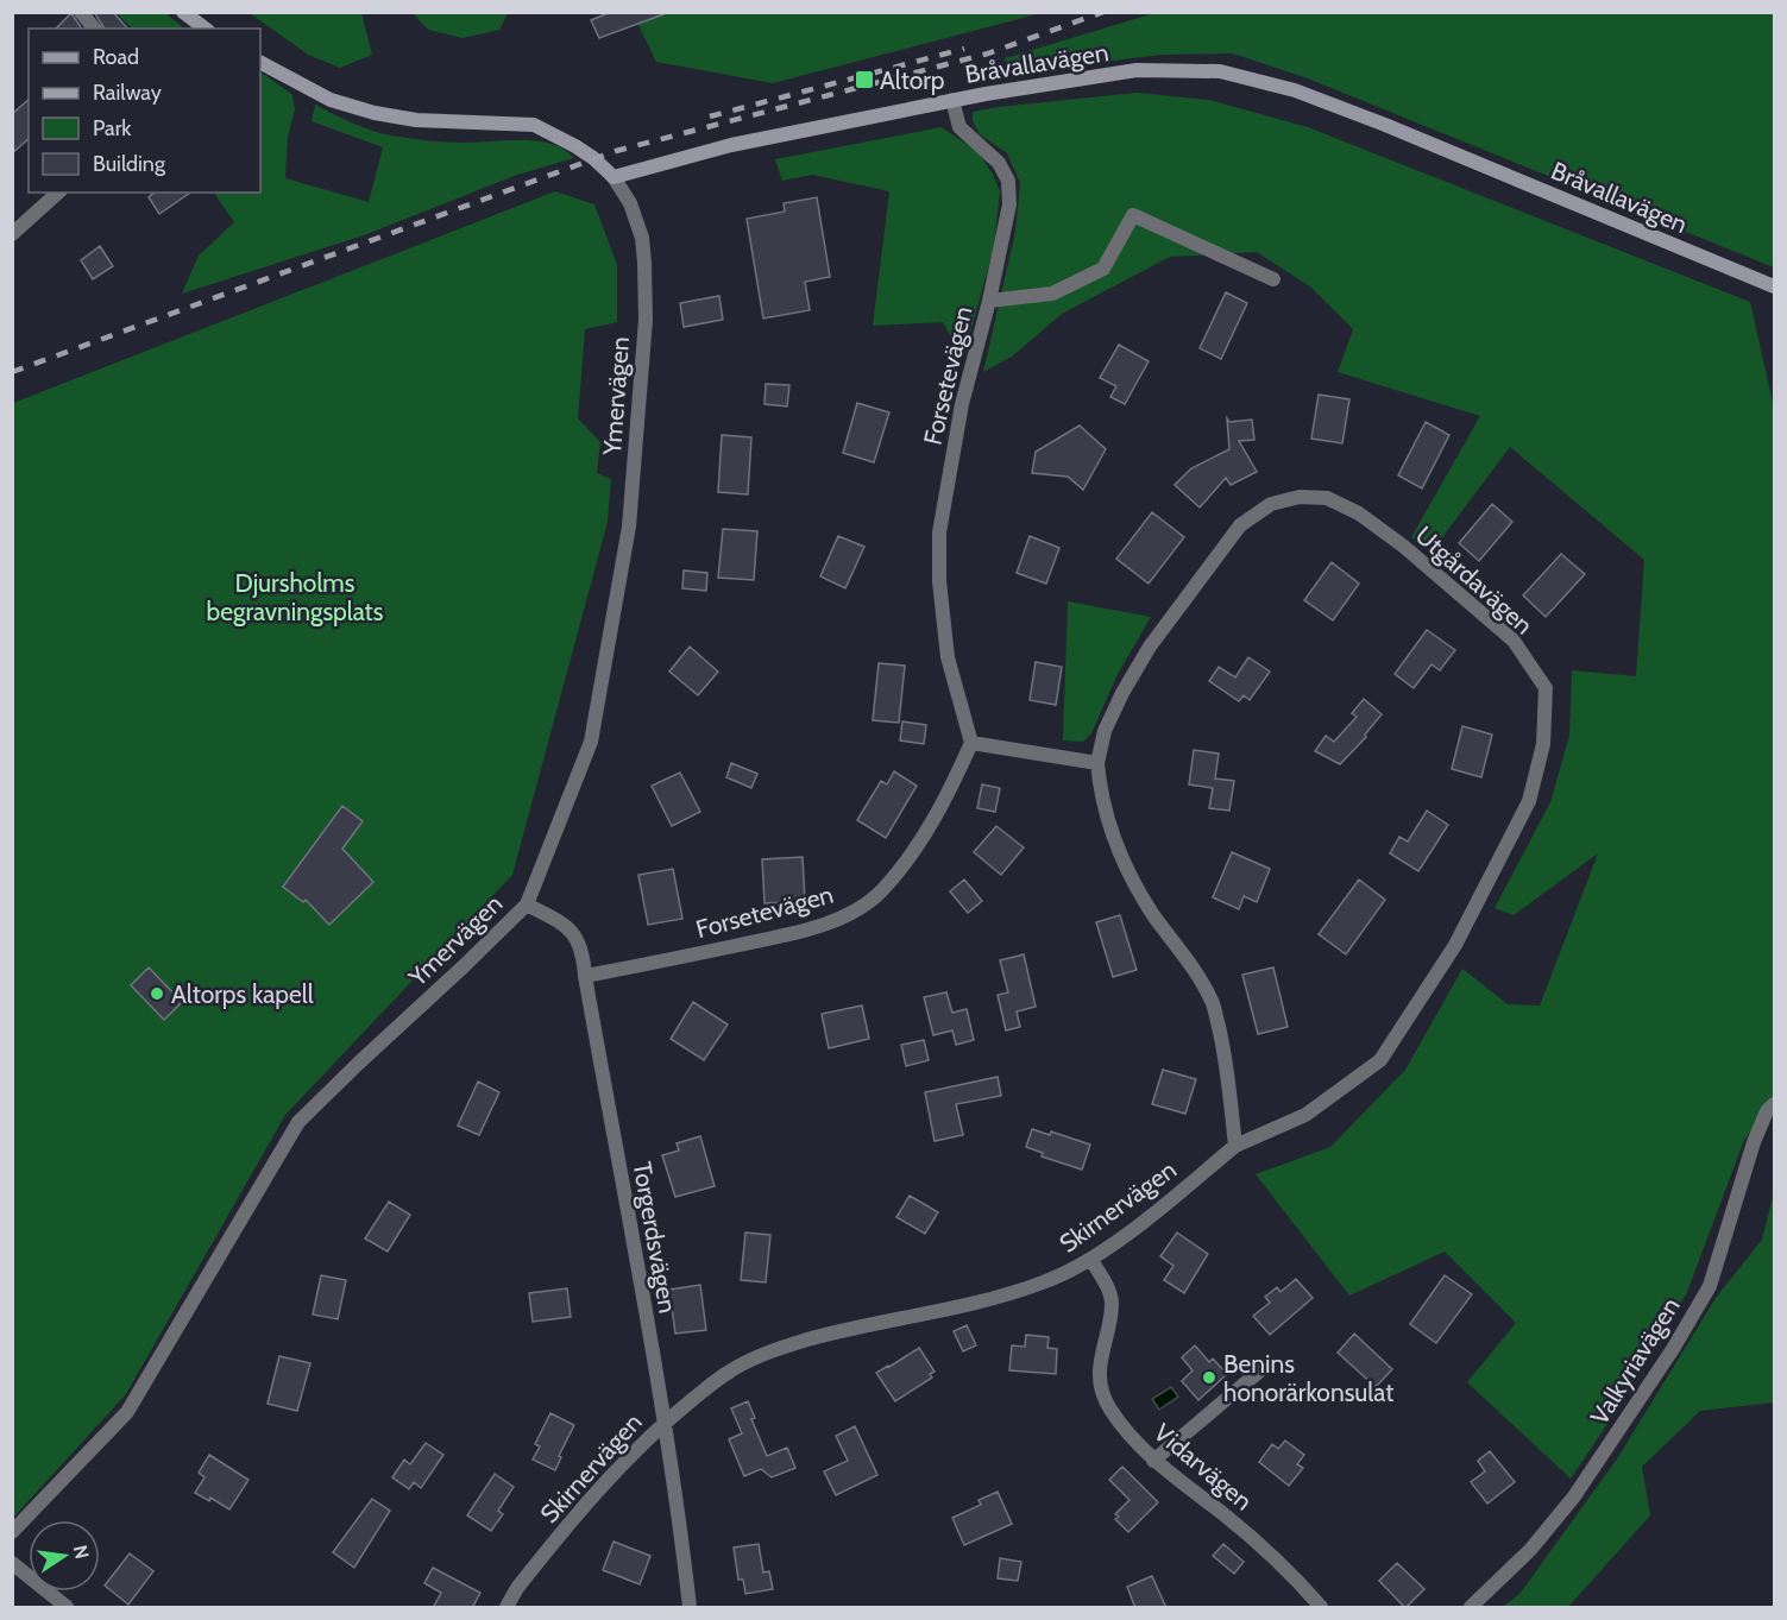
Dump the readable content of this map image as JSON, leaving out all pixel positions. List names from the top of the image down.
{
  "streets": {
    "street": [
      "Bråvallavägen",
      "Forsetevägen",
      "Ymervägen",
      "Utgårdavägen",
      "Skirnervägen",
      "Torgerdsvägen",
      "Valkyriavägen",
      "Vidarvägen"
    ]
  },
  "crossings": [
    ["Bråvallavägen", "Forsetevägen"],
    ["Bråvallavägen", "Ymervägen"],
    ["Forsetevägen", "Torgerdsvägen"],
    ["Ymervägen", "Torgerdsvägen"],
    ["Utgårdavägen", "Skirnervägen"],
    ["Skirnervägen", "Torgerdsvägen"],
    ["Skirnervägen", "Vidarvägen"]
  ],
  "parks": ["Djursholms begravningsplats"],
  "places": {
    "transit": ["Altorp"],
    "other": ["Altorps kapell", "Benins honorärkonsulat"]
  },
  "legend": [
    "Road",
    "Railway",
    "Park",
    "Building"
  ],
  "north": "right"
}
